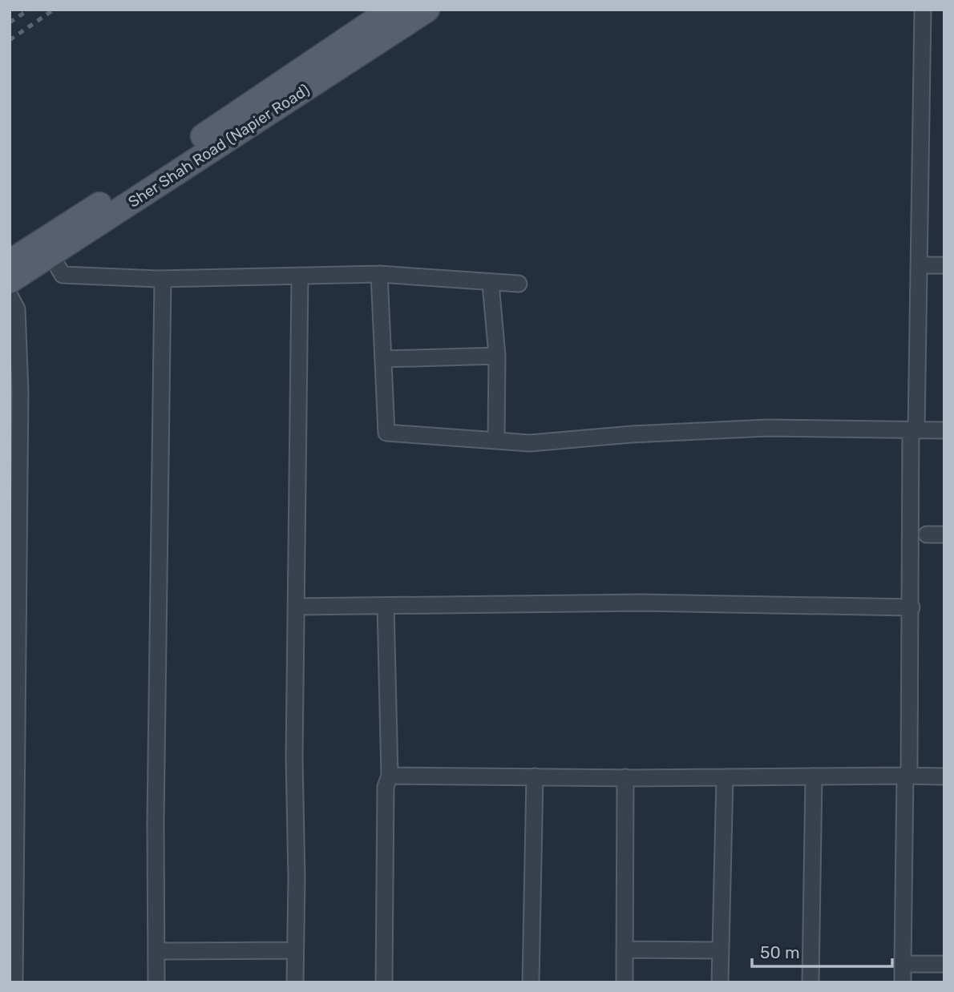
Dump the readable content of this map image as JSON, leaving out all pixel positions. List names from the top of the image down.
{
  "streets": {
    "main road": ["Sher Shah Road (Napier Road)"]
  },
  "scale_bar": "50 m"
}
